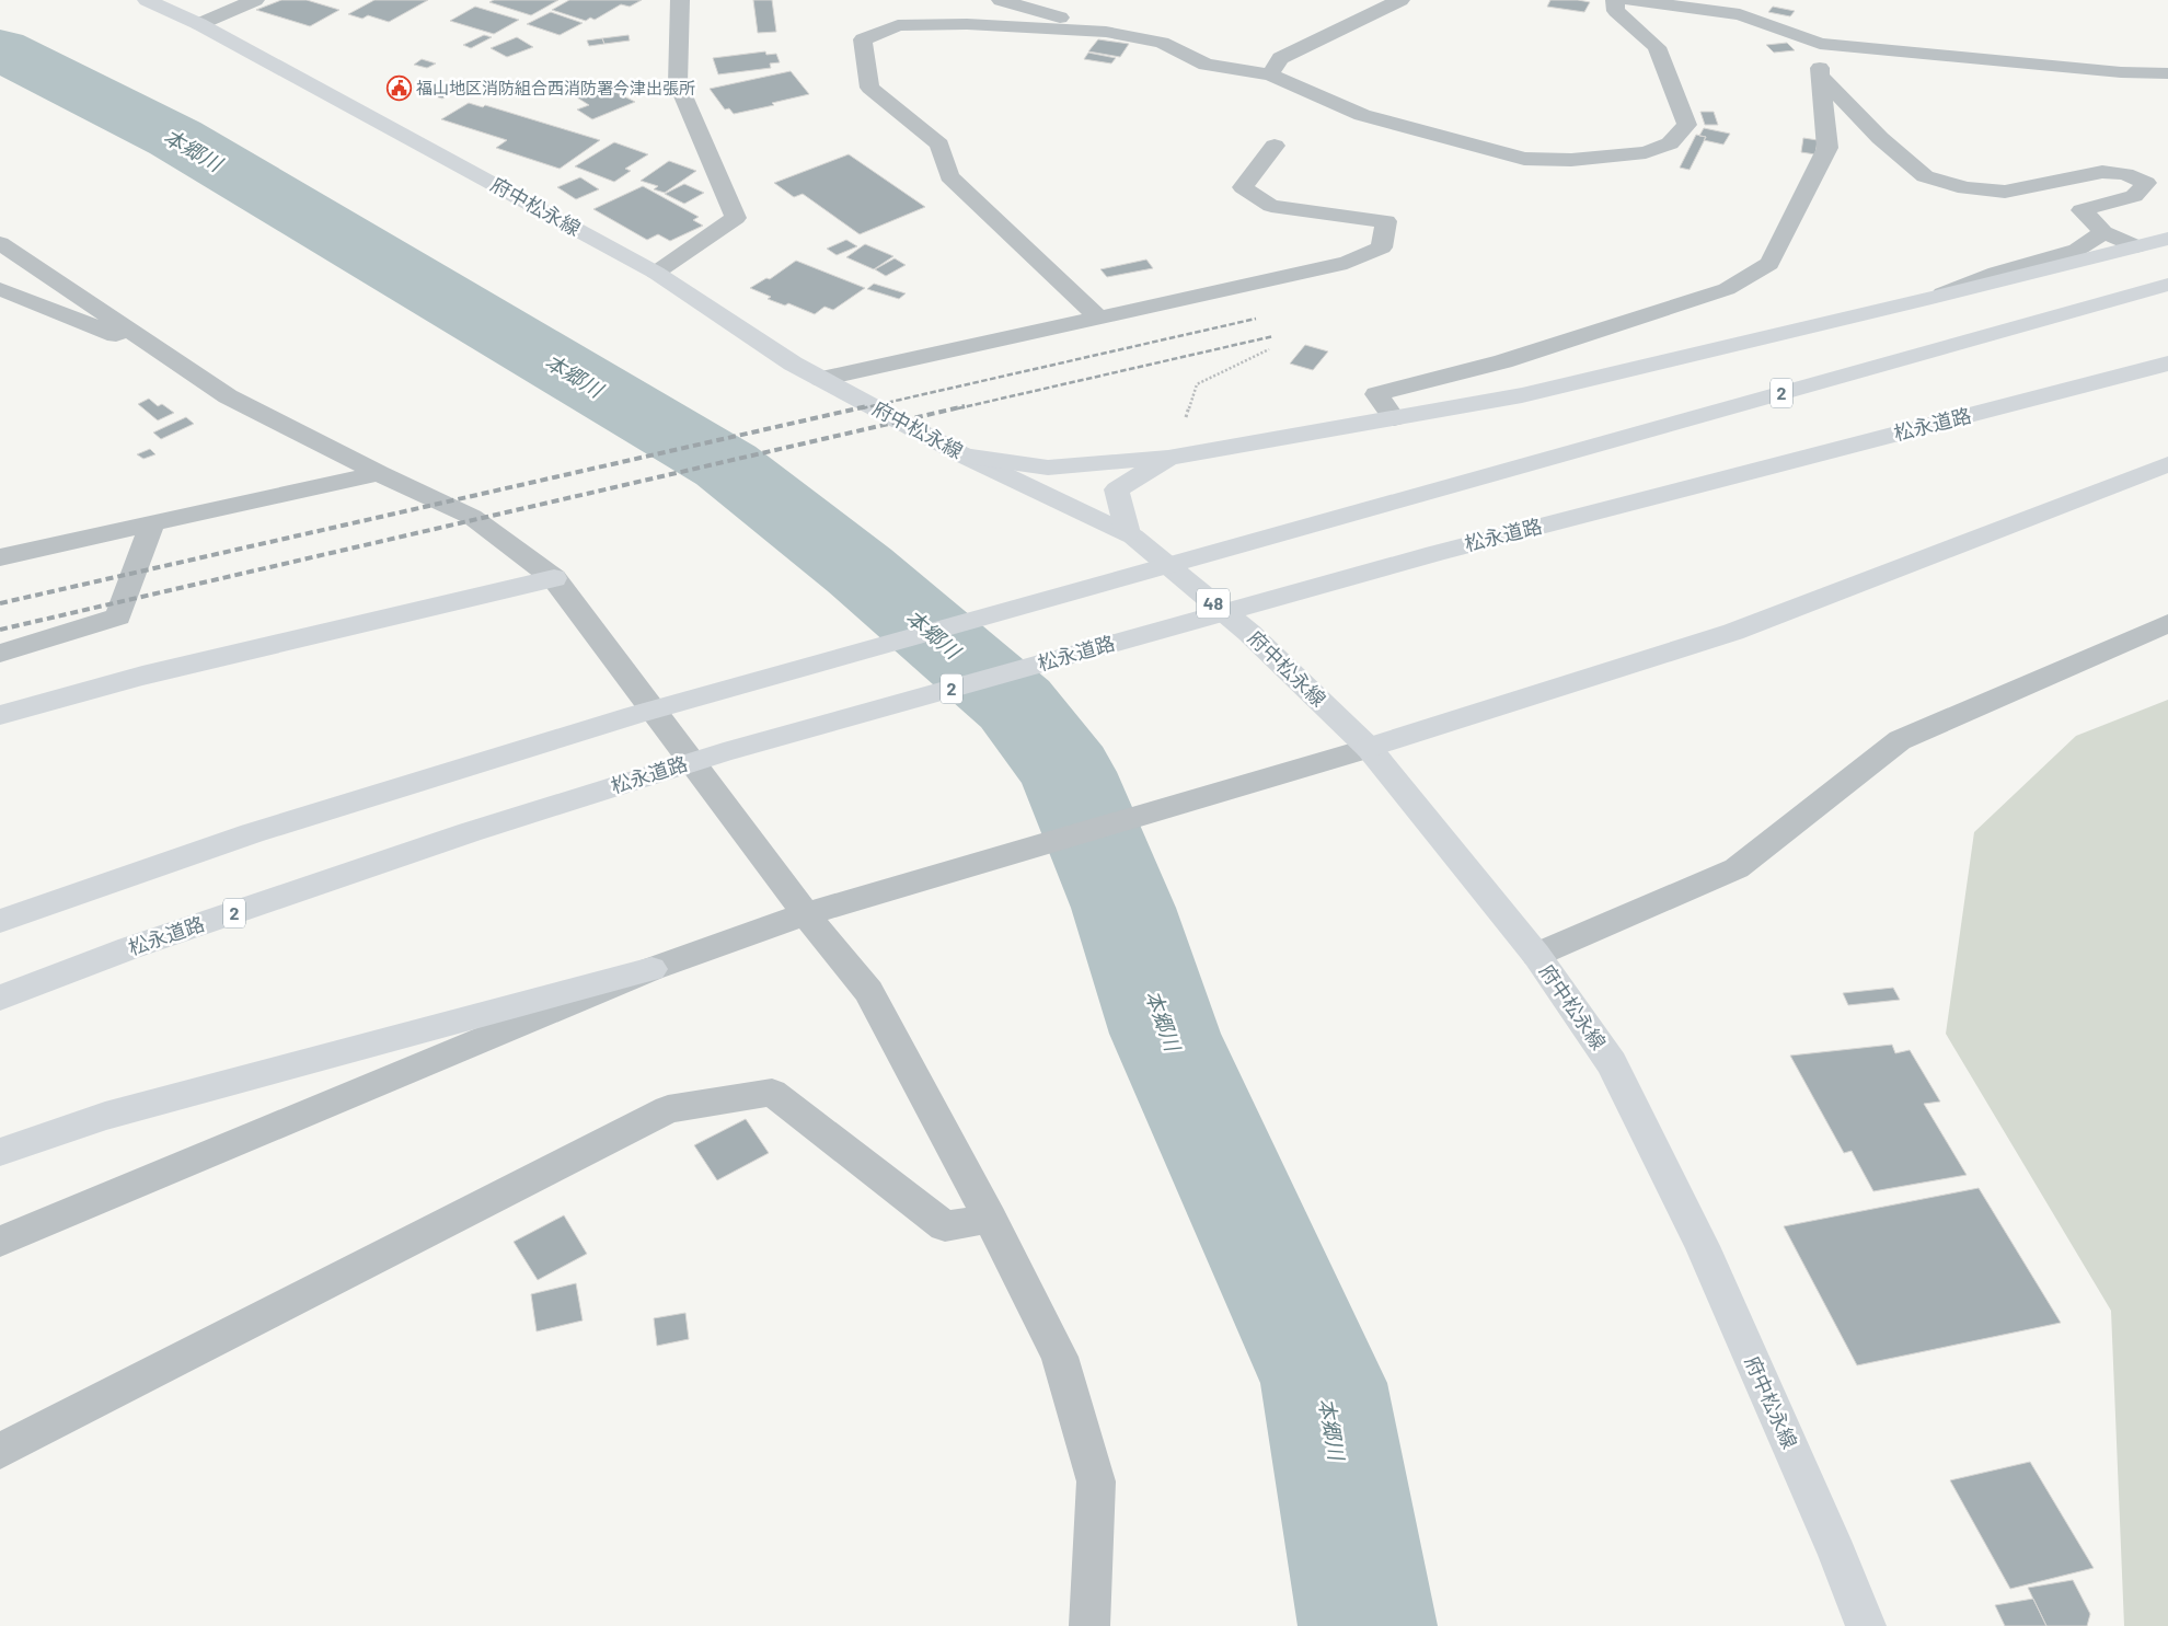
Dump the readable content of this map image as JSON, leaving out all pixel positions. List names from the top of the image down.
{
  "streets": {
    "main road": [
      "府中松永線",
      "2",
      "松永道路",
      "48"
    ]
  },
  "water": ["本郷川"],
  "places": {
    "public building": ["福山地区消防組合西消防署今津出張所"]
  }
}
